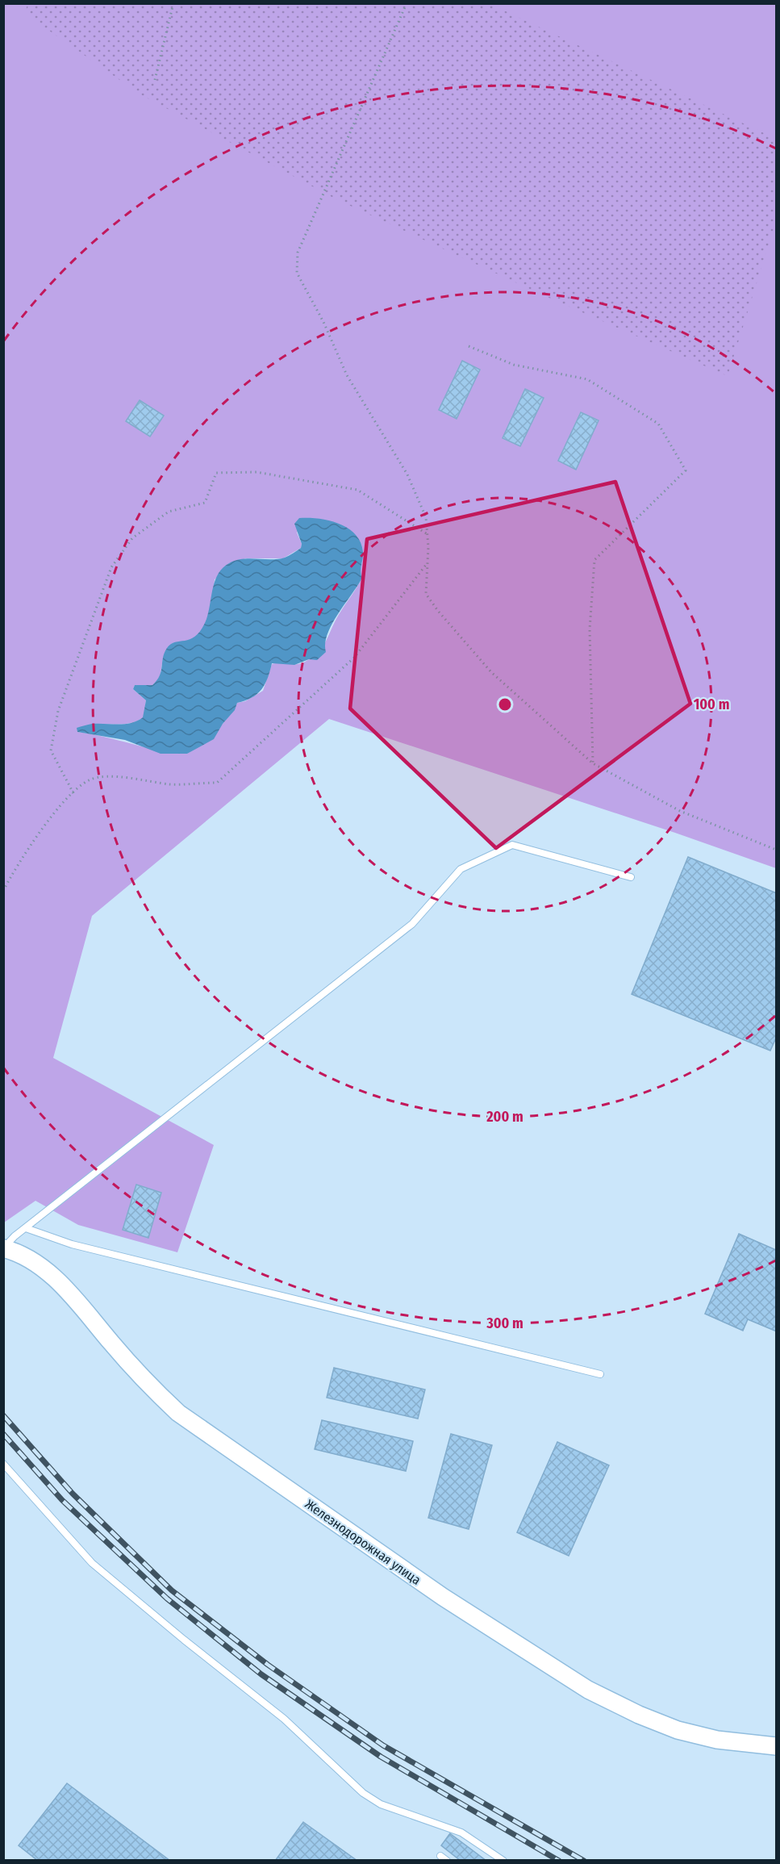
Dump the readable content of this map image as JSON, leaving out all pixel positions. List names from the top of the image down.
{
  "streets": {
    "street": ["Железнодорожная улица"]
  },
  "rings": ["100 m", "200 m", "300 m"]
}
